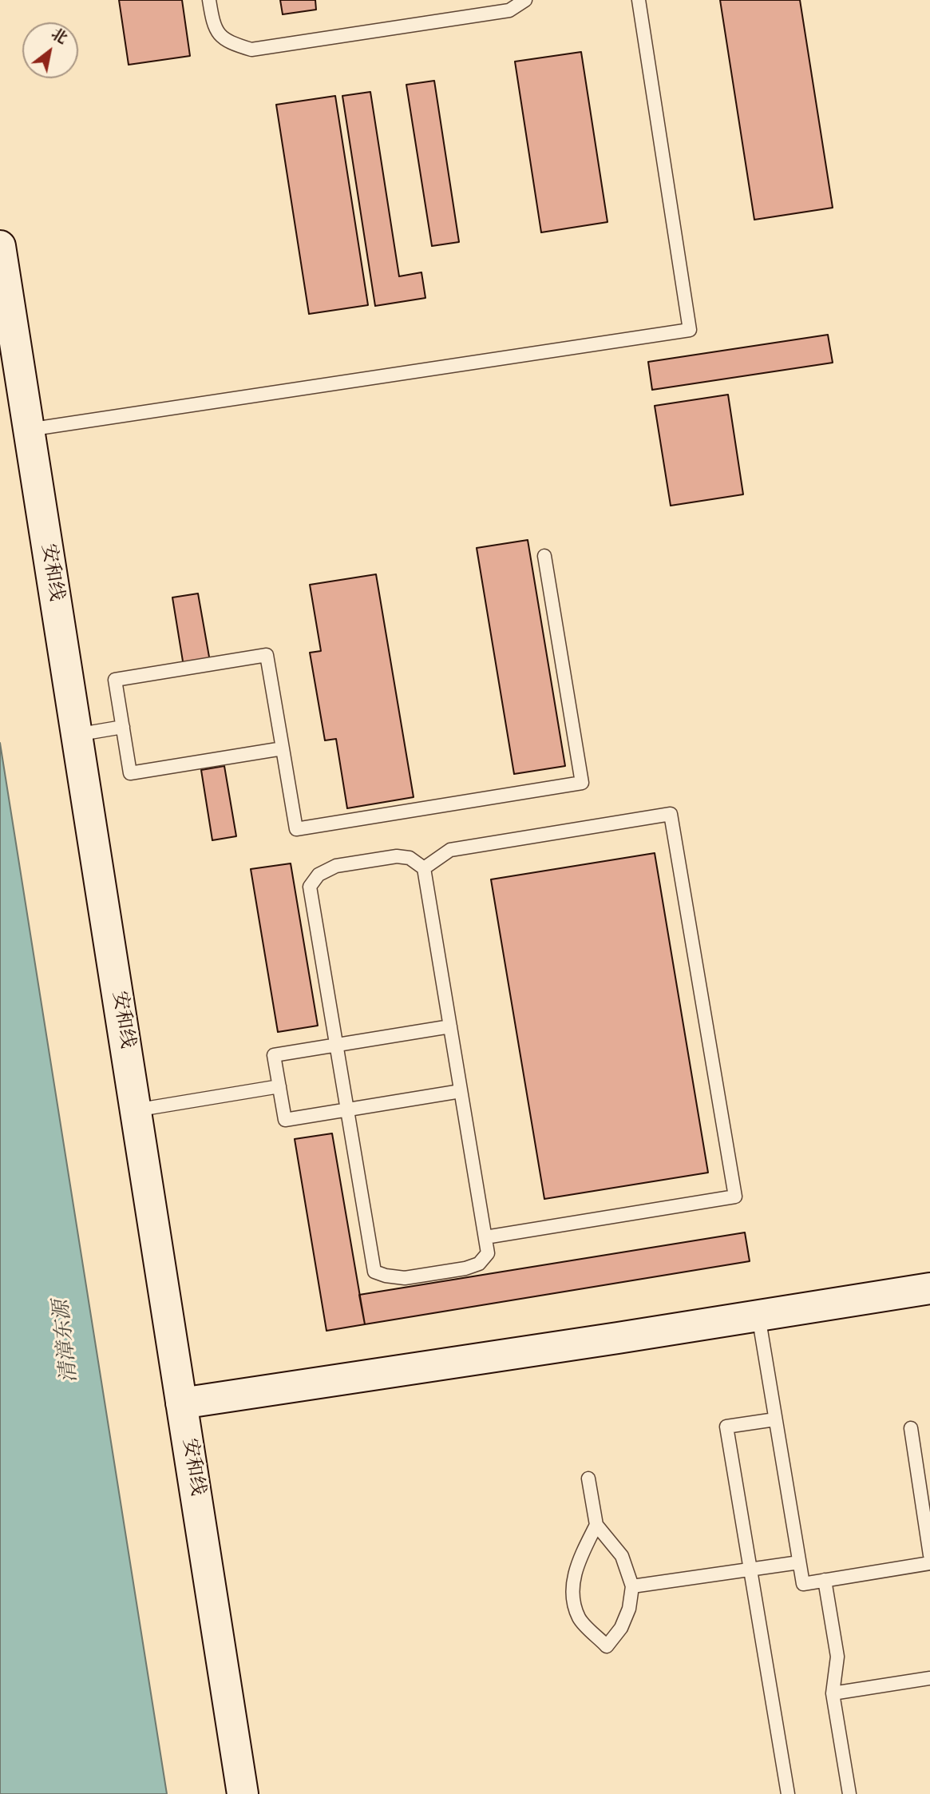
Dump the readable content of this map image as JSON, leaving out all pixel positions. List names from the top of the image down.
{
  "streets": {
    "main road": ["安和线"]
  },
  "water": ["清漳东源"],
  "north": "top right"
}
